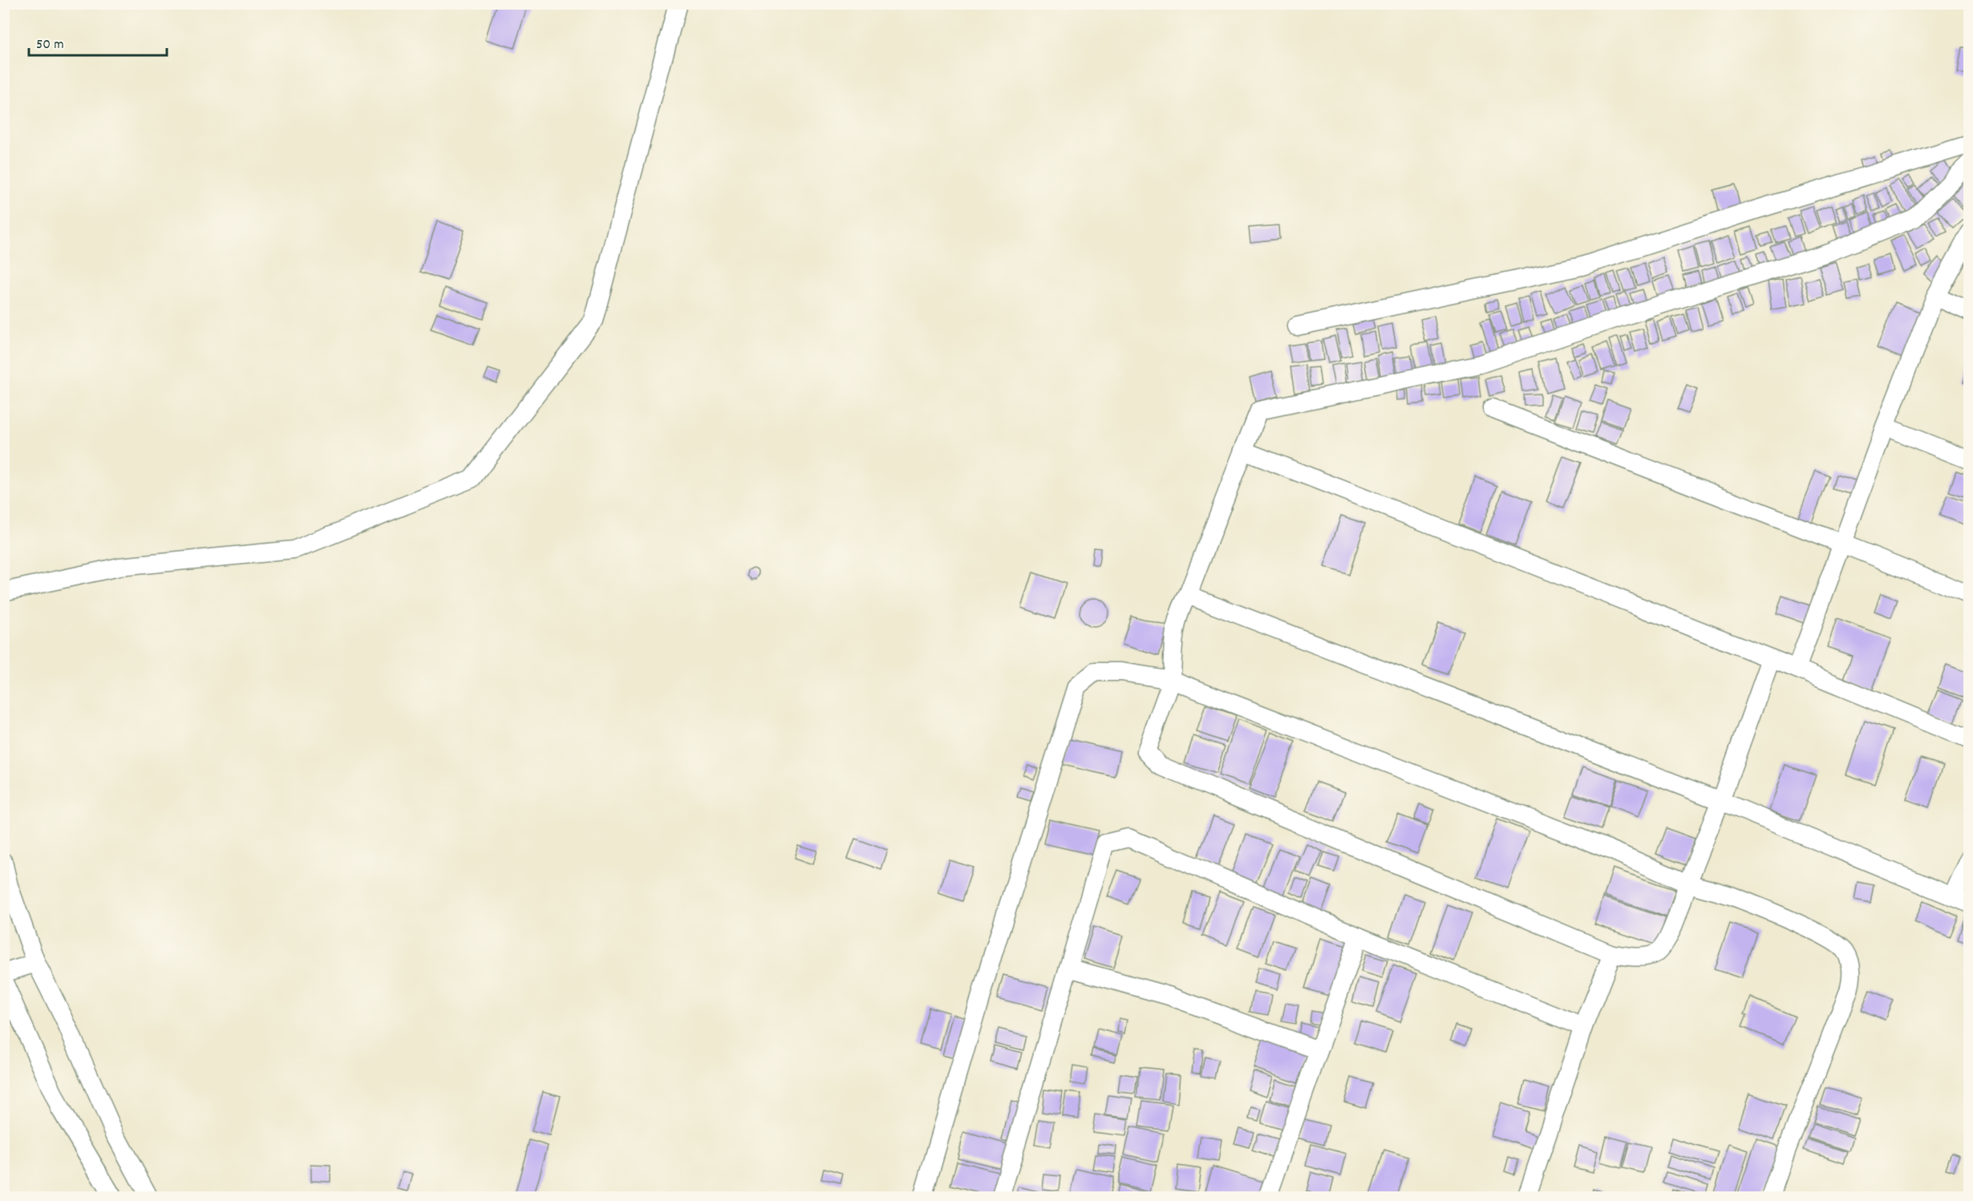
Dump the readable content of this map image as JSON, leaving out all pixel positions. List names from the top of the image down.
{
  "scale_bar": "50 m"
}
